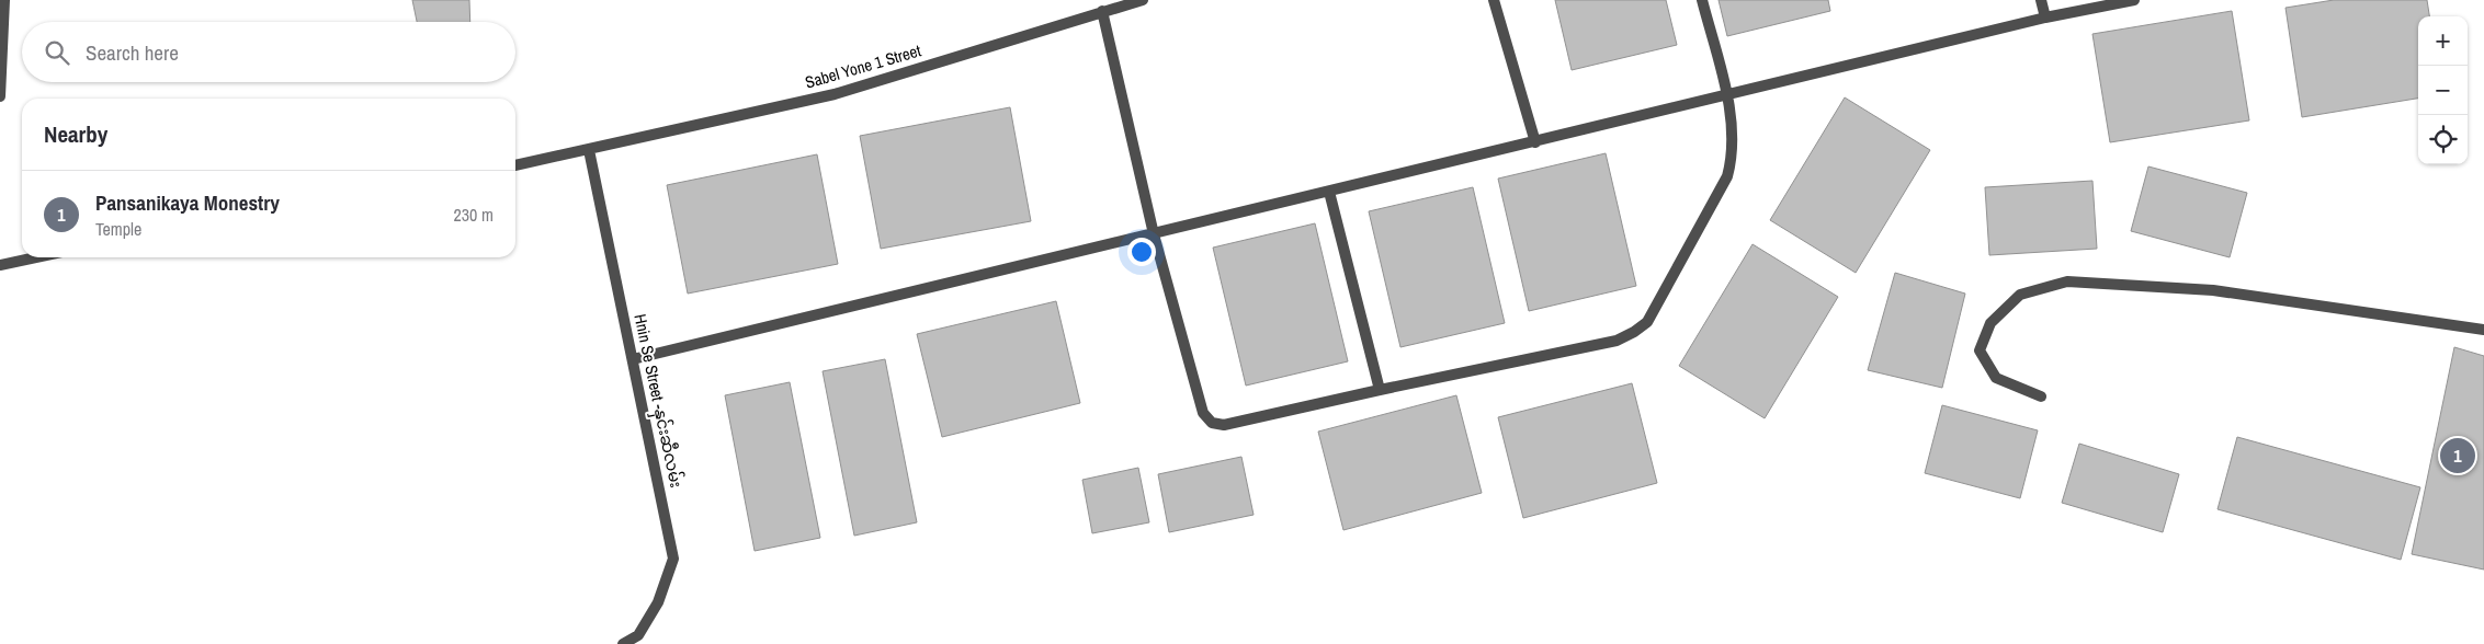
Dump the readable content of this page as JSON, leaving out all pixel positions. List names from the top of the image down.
{
  "streets": {
    "street": ["Sabel Yone 1 Street", "Hnin Se Street -နှင်းဆီလမ်း"]
  },
  "crossings": [
    ["Sabel Yone 1 Street", "Hnin Se Street -နှင်းဆီလမ်း"]
  ],
  "page": {
    "map_buttons": ["+", "−"],
    "search": "Search here",
    "heading": "Nearby",
    "list": [
      {
        "mark": "1",
        "name": "Pansanikaya Monestry",
        "note": "Temple",
        "value": "230 m"
      }
    ],
    "pins": "1"
  }
}
